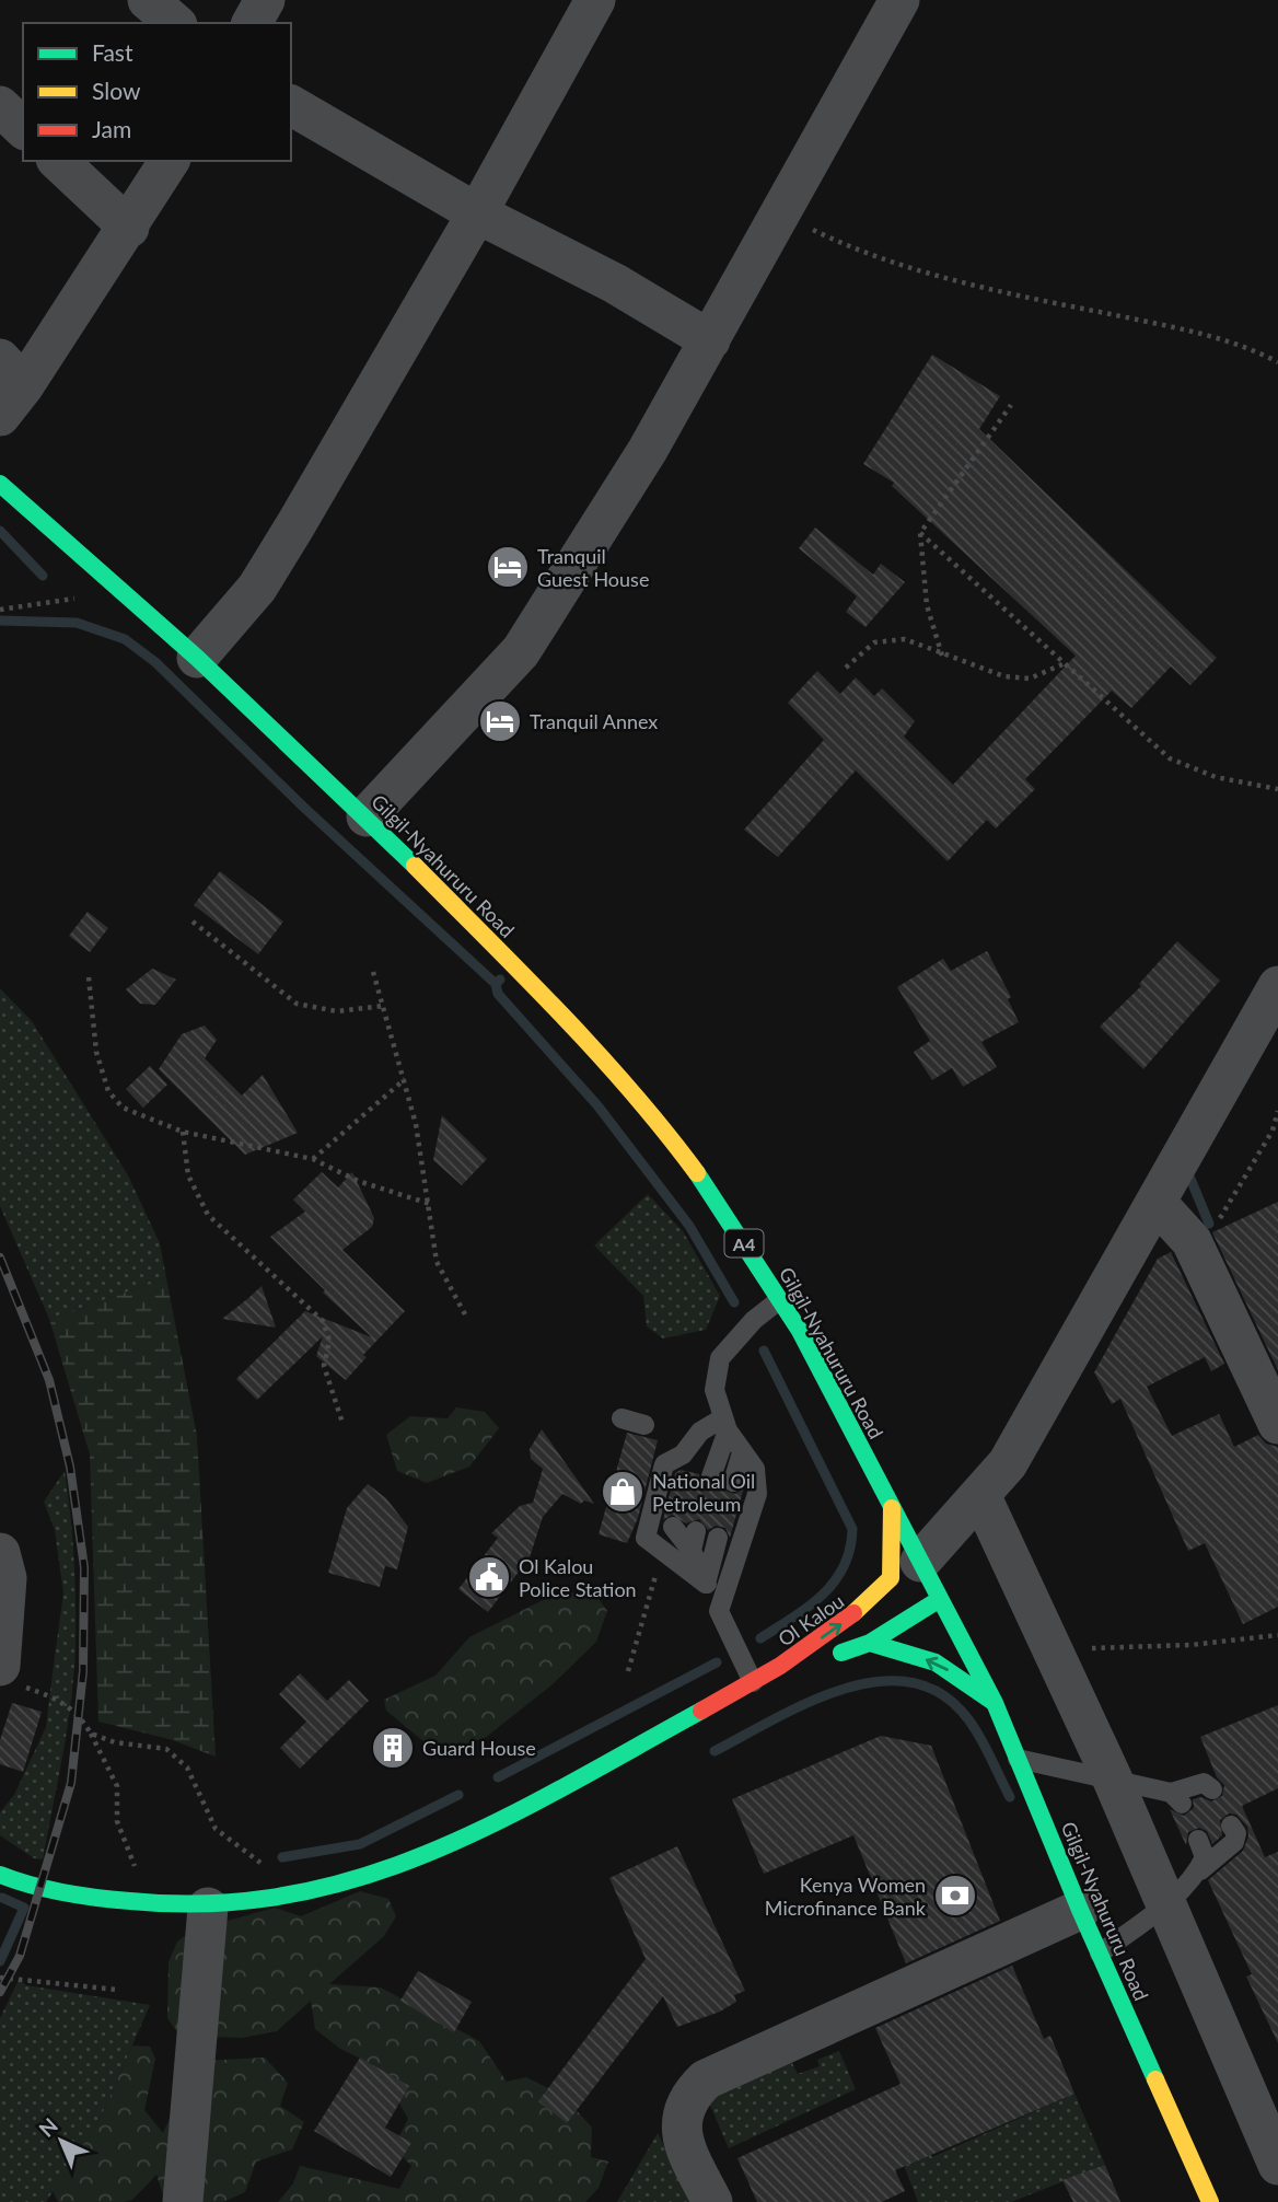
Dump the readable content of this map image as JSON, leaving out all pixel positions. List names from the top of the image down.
{
  "streets": {
    "main road": ["Gilgil-Nyahururu Road", "A4", "Ol Kalou"]
  },
  "crossings": [
    ["Gilgil-Nyahururu Road", "Ol Kalou"]
  ],
  "places": {
    "hotel": ["Tranquil Guest House", "Tranquil Annex"],
    "shop": ["National Oil Petroleum"],
    "public building": ["Ol Kalou Police Station"],
    "building": ["Guard House"],
    "bank": ["Kenya Women Microfinance Bank"]
  },
  "legend": ["Fast", "Slow", "Jam"],
  "north": "top left"
}
